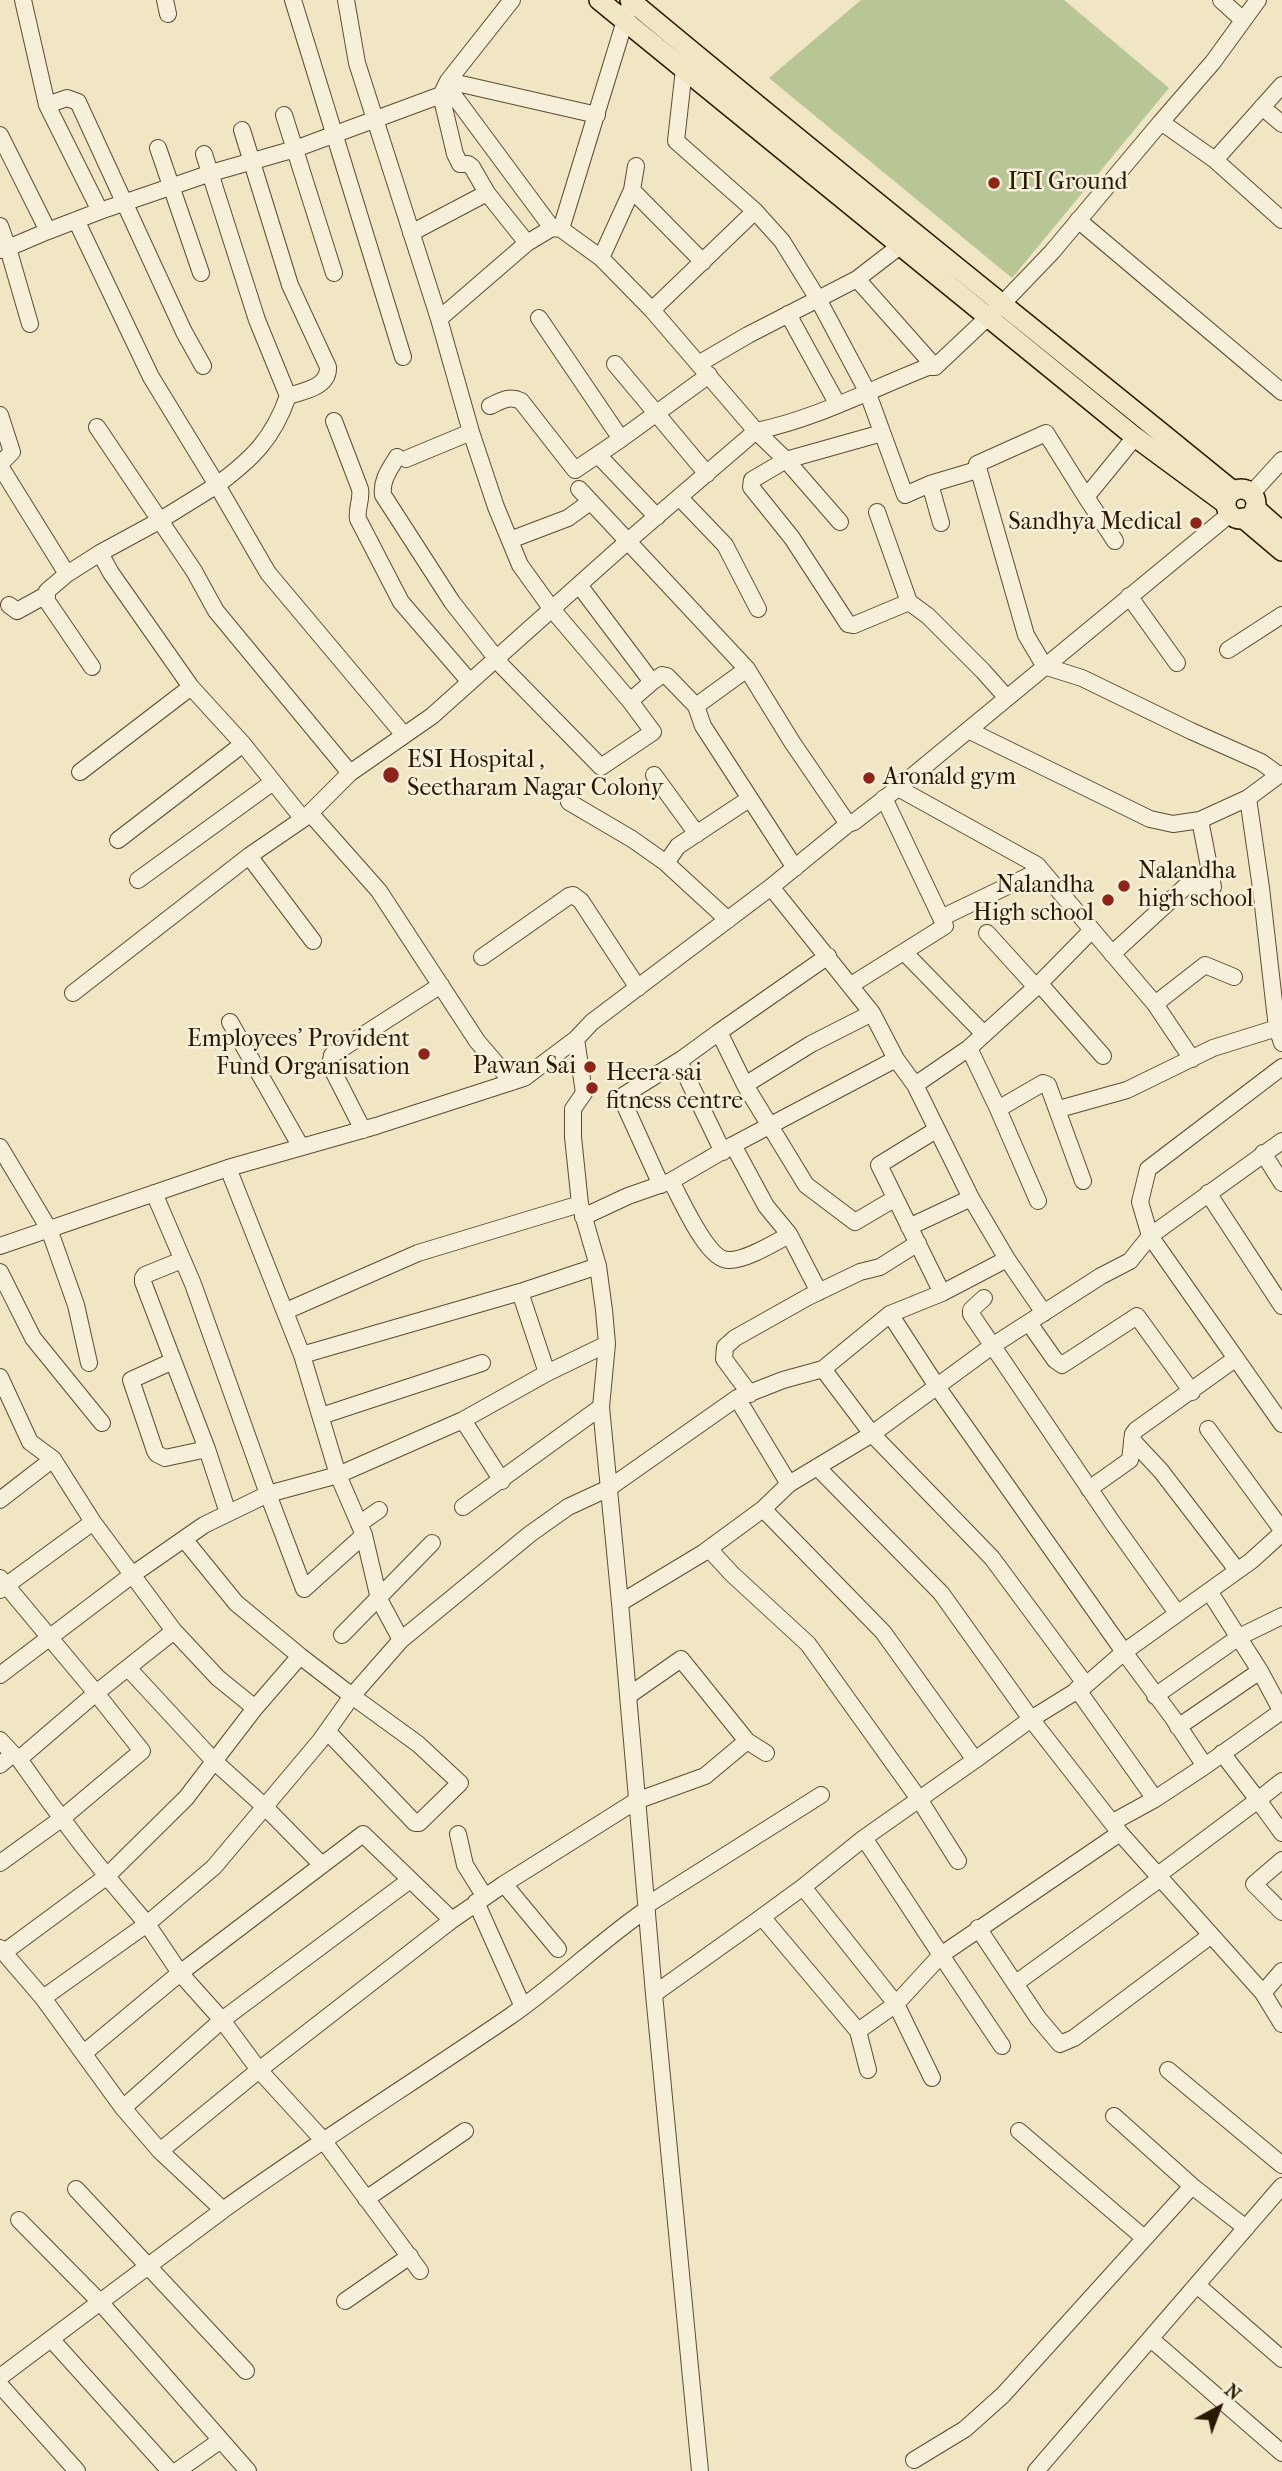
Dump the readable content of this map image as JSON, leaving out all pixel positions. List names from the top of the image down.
{
  "places": [
    "ITI Ground",
    "Sandhya Medical",
    "ESI Hospital , Seetharam Nagar Colony",
    "Aronald gym",
    "Nalandha high school",
    "Nalandha High school",
    "Employees' Provident Fund Organisation",
    "Pawan Sai",
    "Heera sai fitness centre"
  ],
  "north": "top right"
}
